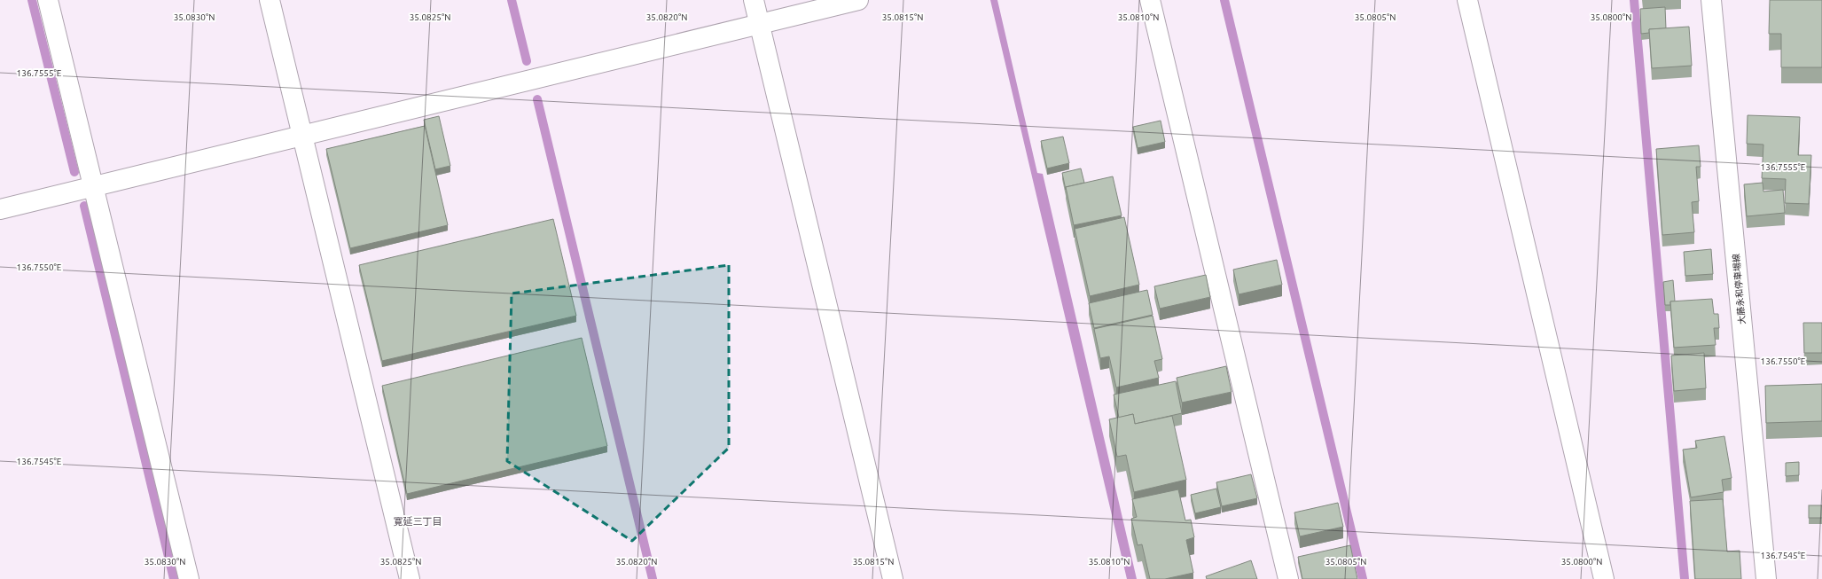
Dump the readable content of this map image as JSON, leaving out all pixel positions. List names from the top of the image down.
{
  "streets": {
    "street": ["大藤永和停車場線"]
  },
  "districts": ["寛延三丁目"],
  "coordinates": [
    "35.0830°N",
    "35.0825°N",
    "35.0820°N",
    "35.0815°N",
    "35.0810°N",
    "35.0805°N",
    "35.0800°N",
    "136.7555°E",
    "136.7550°E",
    "136.7545°E"
  ]
}
